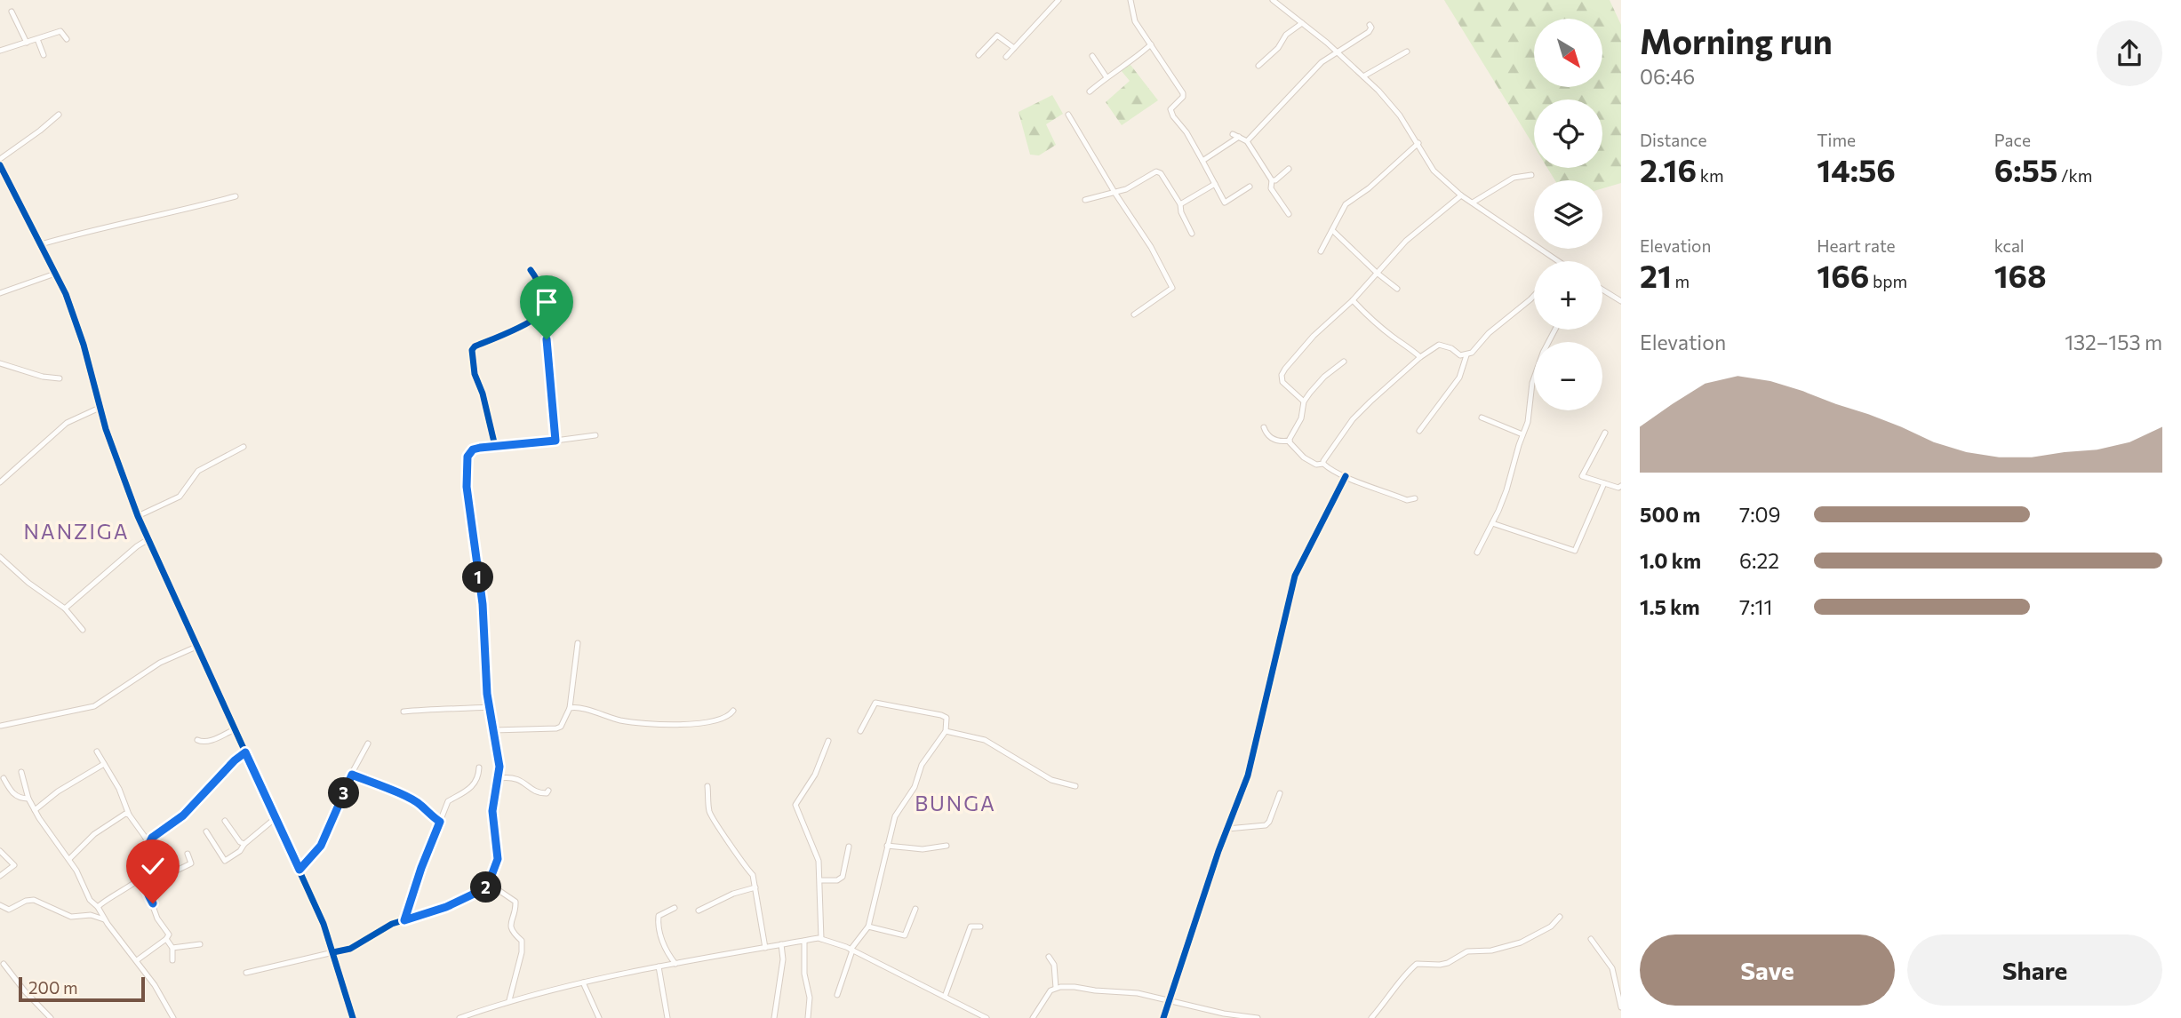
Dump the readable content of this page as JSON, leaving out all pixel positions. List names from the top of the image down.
{
  "districts": ["NANZIGA", "BUNGA"],
  "scale_bar": "200 m",
  "north": "bottom right",
  "page": {
    "heading": ["Morning run", "06:46"],
    "map_buttons": ["+", "−"],
    "stats": [
      ["Distance", "2.16 km"],
      ["Time", "14:56"],
      ["Pace", "6:55 /km"],
      ["Elevation", "21 m"],
      ["Heart rate", "166 bpm"],
      ["kcal", "168"]
    ],
    "chart": ["Elevation", "132–153 m"],
    "list": [
      {
        "name": "500 m",
        "note": "7:09"
      },
      {
        "name": "1.0 km",
        "note": "6:22"
      },
      {
        "name": "1.5 km",
        "note": "7:11"
      }
    ],
    "pins": ["1", "3", "2"],
    "buttons": ["Save", "Share"],
    "scale": "200 m"
  }
}
